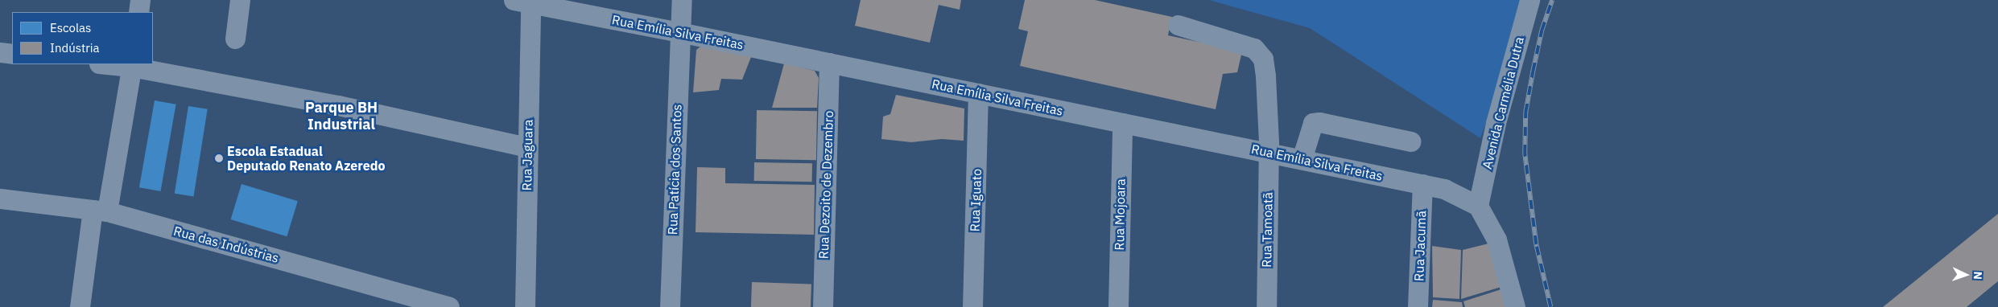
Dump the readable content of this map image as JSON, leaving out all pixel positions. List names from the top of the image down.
{
  "streets": {
    "street": [
      "Rua Emília Silva Freitas",
      "Avenida Carmélia Dutra",
      "Rua Jaguara",
      "Rua Patícia dos Santos",
      "Rua Dezoito de Dezembro",
      "Rua Iguato",
      "Rua Mojoara",
      "Rua Tamoatã",
      "Rua das Indústrias",
      "Rua Jacumã"
    ]
  },
  "crossings": [
    ["Rua Emília Silva Freitas", "Avenida Carmélia Dutra"],
    ["Rua Emília Silva Freitas", "Rua Jaguara"],
    ["Rua Emília Silva Freitas", "Rua Patícia dos Santos"],
    ["Rua Emília Silva Freitas", "Rua Dezoito de Dezembro"],
    ["Rua Emília Silva Freitas", "Rua Iguato"],
    ["Rua Emília Silva Freitas", "Rua Mojoara"],
    ["Rua Emília Silva Freitas", "Rua Tamoatã"],
    ["Rua Emília Silva Freitas", "Rua Jacumã"]
  ],
  "districts": ["Parque BH Industrial"],
  "places": ["Escola Estadual Deputado Renato Azeredo"],
  "legend": ["Escolas", "Indústria"],
  "north": "right"
}
